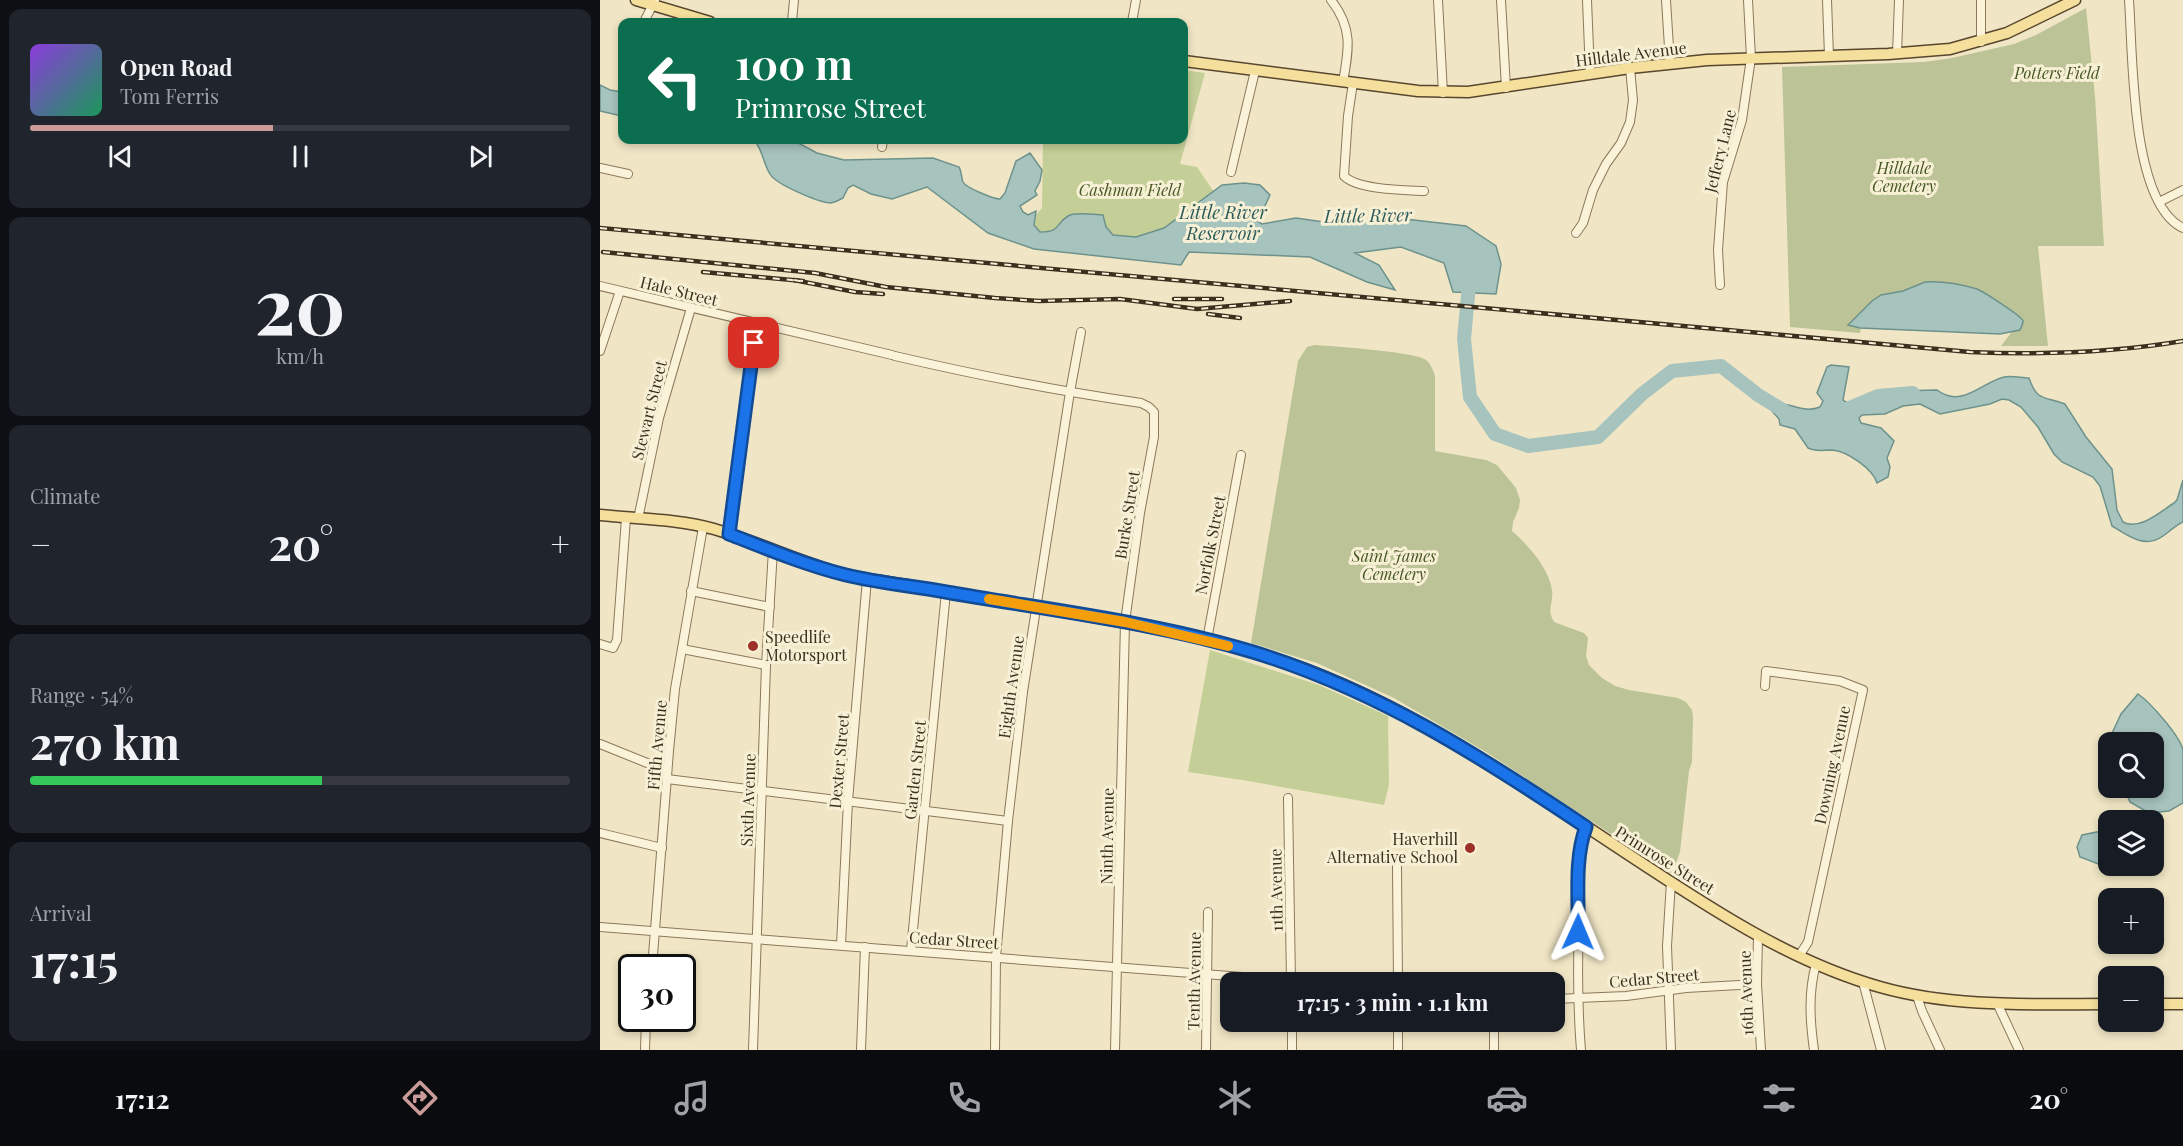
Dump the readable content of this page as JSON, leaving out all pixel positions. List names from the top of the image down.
{
  "streets": {
    "main road": ["Hilldale Avenue", "Primrose Street"],
    "street": [
      "Jeffery Lane",
      "Hale Street",
      "Stewart Street",
      "Burke Street",
      "Norfolk Street",
      "Eighth Avenue",
      "Fifth Avenue",
      "Dexter Street",
      "Downing Avenue",
      "Garden Street",
      "Sixth Avenue",
      "Ninth Avenue",
      "11th Avenue",
      "Cedar Street",
      "Tenth Avenue",
      "16th Avenue"
    ]
  },
  "crossings": [
    ["Hilldale Avenue", "Jeffery Lane"],
    ["Hale Street", "Stewart Street"],
    ["Hale Street", "Burke Street"],
    ["Hale Street", "Eighth Avenue"],
    ["Stewart Street", "Primrose Street"],
    ["Burke Street", "Ninth Avenue"],
    ["Burke Street", "Primrose Street"],
    ["Norfolk Street", "Primrose Street"],
    ["Eighth Avenue", "Primrose Street"],
    ["Eighth Avenue", "Cedar Street"],
    ["Fifth Avenue", "Primrose Street"],
    ["Fifth Avenue", "Cedar Street"],
    ["Dexter Street", "Primrose Street"],
    ["Dexter Street", "Cedar Street"],
    ["Downing Avenue", "Primrose Street"],
    ["Garden Street", "Primrose Street"],
    ["Garden Street", "Cedar Street"],
    ["Sixth Avenue", "Primrose Street"],
    ["Sixth Avenue", "Cedar Street"],
    ["Ninth Avenue", "Primrose Street"],
    ["Ninth Avenue", "Cedar Street"],
    ["Primrose Street", "16th Avenue"],
    ["Cedar Street", "Tenth Avenue"],
    ["Cedar Street", "16th Avenue"]
  ],
  "water": ["Little River Reservoir", "Little River"],
  "parks": [
    "Potters Field",
    "Hilldale Cemetery",
    "Cashman Field",
    "Saint James Cemetery"
  ],
  "places": ["Speedlife Motorsport", "Haverhill Alternative School"],
  "page": {
    "turn": ["100 m", "Primrose Street"],
    "song": ["Open Road", "Tom Ferris"],
    "tile": [
      ["20", "km/h"],
      "Climate",
      ["Range · 54%", "270 km"],
      ["Arrival", "17:15"]
    ],
    "heat": ["−", "20°", "+"],
    "map_buttons": ["+", "−"],
    "limit": "30",
    "trip": "17:15 · 3 min · 1.1 km",
    "tabs": ["17:12", "20°"]
  }
}
